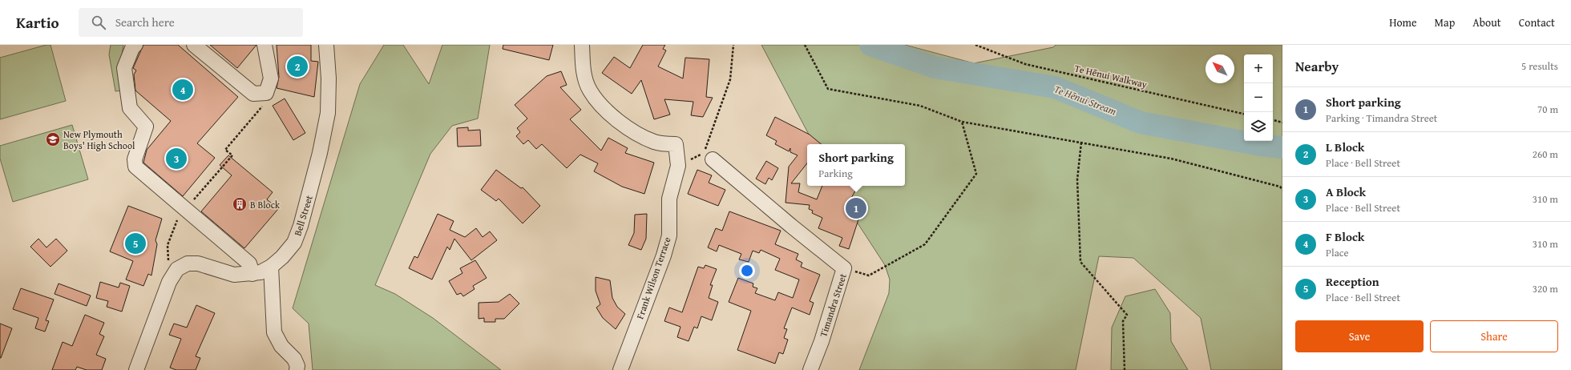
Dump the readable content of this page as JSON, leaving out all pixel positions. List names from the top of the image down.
{
  "streets": {
    "street": ["Bell Street", "Frank Wilson Terrace", "Timandra Street"],
    "path": ["Te Hēnui Walkway"]
  },
  "water": ["Te Hēnui Stream"],
  "places": {
    "school or university": ["New Plymouth Boys' High School"],
    "building": ["B Block"]
  },
  "north": "top left",
  "page": {
    "header": "Kartio",
    "search": "Search here",
    "nav": [
      "Home",
      "Map",
      "About",
      "Contact"
    ],
    "heading": ["Nearby", "5 results"],
    "map_buttons": ["+", "−"],
    "pins": [
      "2",
      "4",
      "3",
      "1",
      "5"
    ],
    "list": [
      {
        "mark": "1",
        "name": "Short parking",
        "note": "Parking · Timandra Street",
        "value": "70 m"
      },
      {
        "mark": "2",
        "name": "L Block",
        "note": "Place · Bell Street",
        "value": "260 m"
      },
      {
        "mark": "3",
        "name": "A Block",
        "note": "Place · Bell Street",
        "value": "310 m"
      },
      {
        "mark": "4",
        "name": "F Block",
        "note": "Place",
        "value": "310 m"
      },
      {
        "mark": "5",
        "name": "Reception",
        "note": "Place · Bell Street",
        "value": "320 m"
      }
    ],
    "popup": ["Short parking", "Parking"],
    "buttons": ["Save", "Share"]
  }
}
